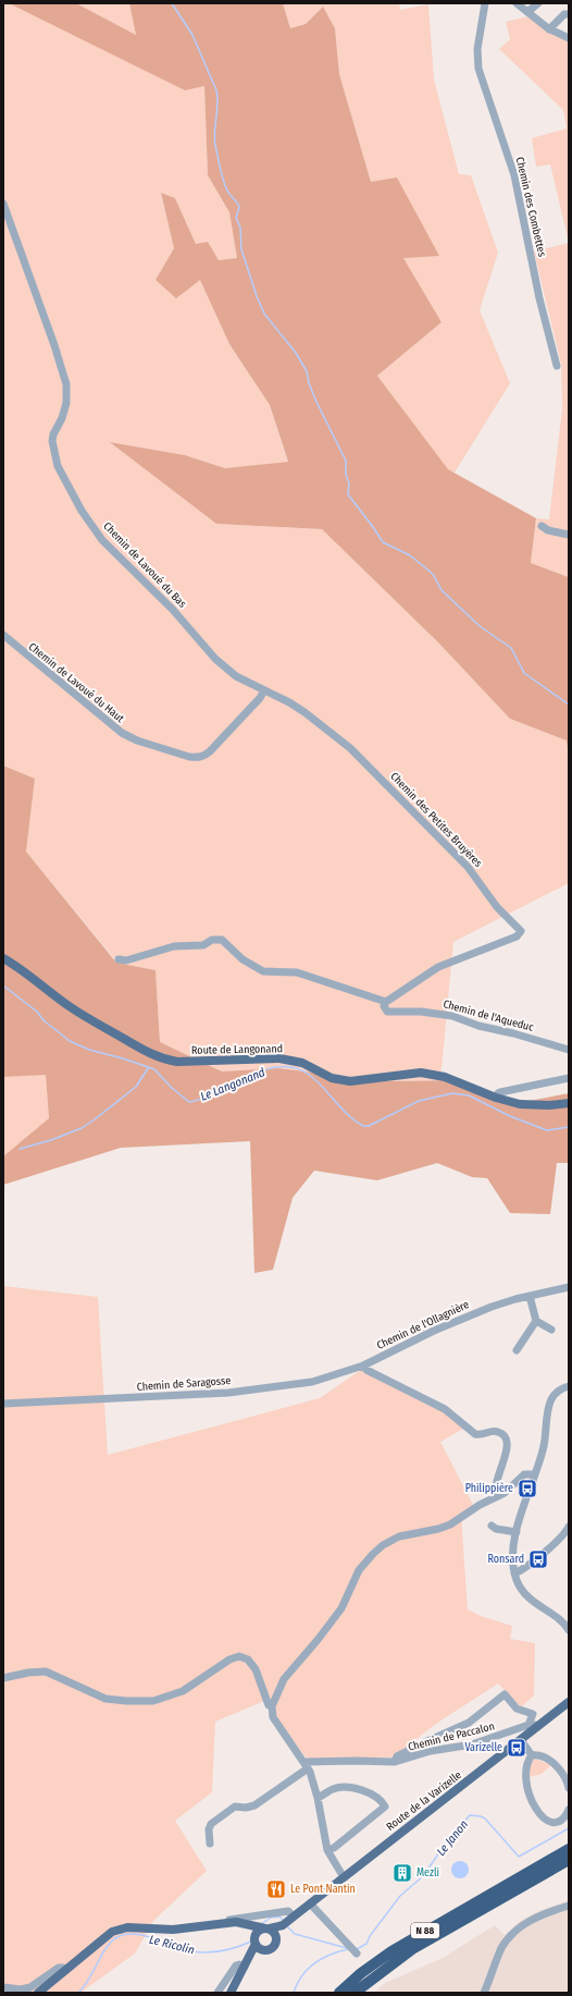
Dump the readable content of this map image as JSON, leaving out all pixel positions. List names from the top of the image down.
{
  "streets": {
    "highway": ["N 88"],
    "main road": ["Route de Langonand", "Route de la Varizelle"],
    "street": [
      "Chemin des Combettes",
      "Chemin de Lavoué du Bas",
      "Chemin de Lavoué du Haut",
      "Chemin des Petites Bruyères",
      "Chemin de l'Aqueduc",
      "Chemin de l'Ollagnière",
      "Chemin de Saragosse",
      "Chemin de Paccalon"
    ]
  },
  "crossings": [
    ["Chemin de Lavoué du Bas", "Chemin de Lavoué du Haut"],
    ["Chemin de Lavoué du Bas", "Chemin des Petites Bruyères"],
    ["Chemin de Lavoué du Haut", "Chemin des Petites Bruyères"],
    ["Chemin des Petites Bruyères", "Chemin de l'Aqueduc"],
    ["Chemin de l'Ollagnière", "Chemin de Saragosse"],
    ["Chemin de Paccalon", "Route de la Varizelle"]
  ],
  "water": ["Le Langonand", "Le Janon", "Le Ricolin"],
  "places": {
    "bus stop": ["Philippière", "Ronsard", "Varizelle"],
    "building": ["Mezli"],
    "restaurant": ["Le Pont Nantin"]
  }
}
